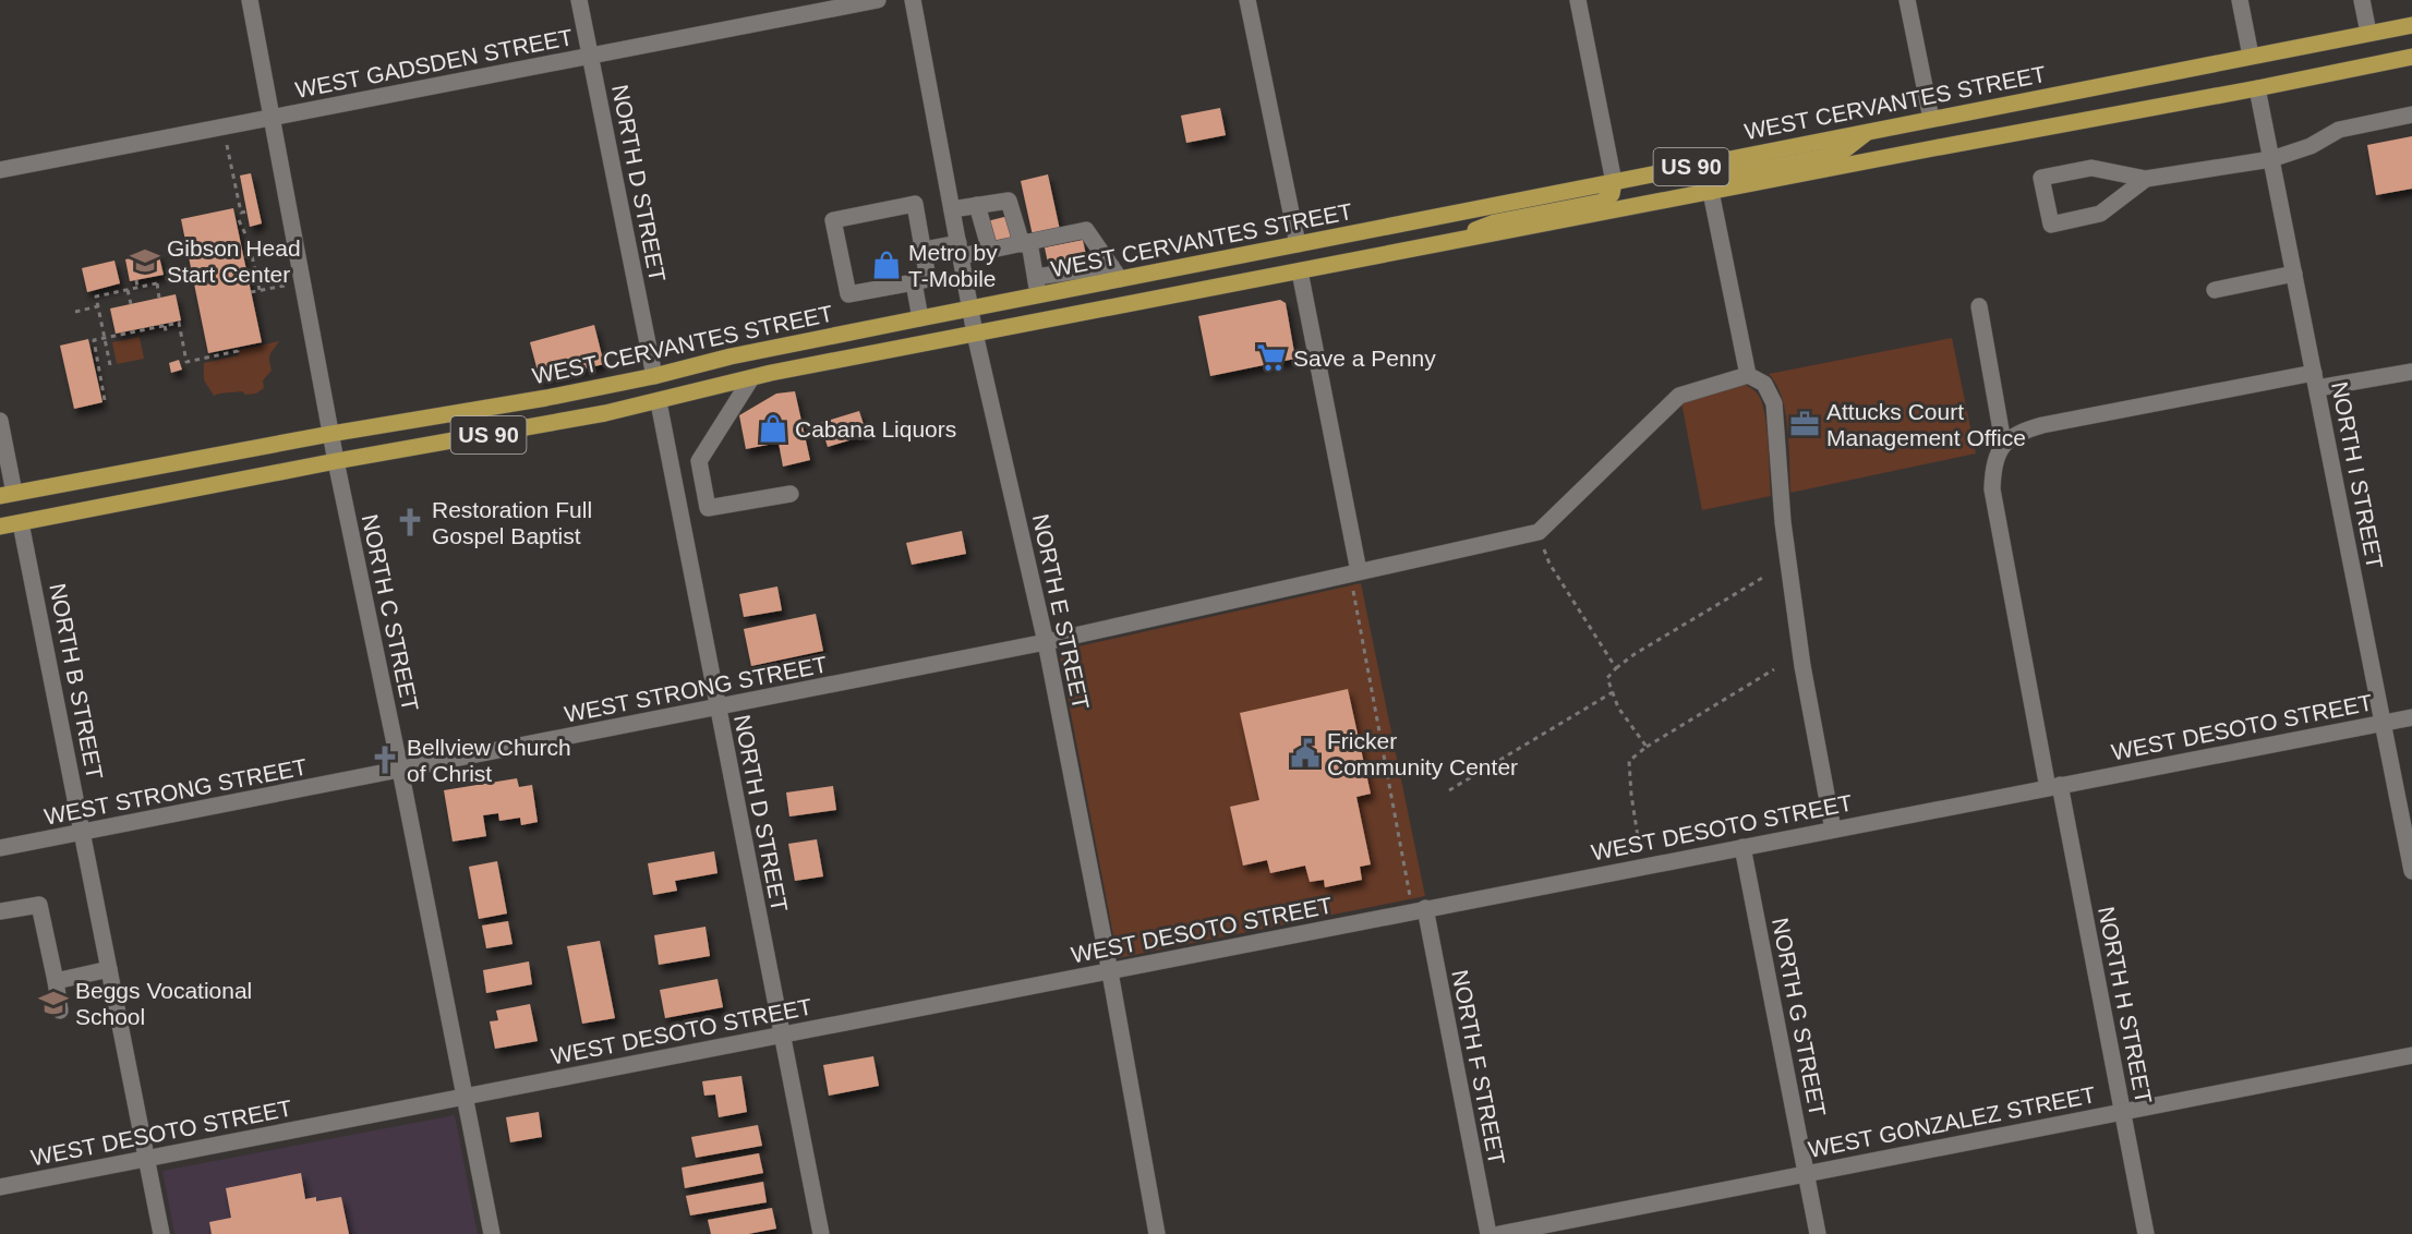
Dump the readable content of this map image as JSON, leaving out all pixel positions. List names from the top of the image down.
{
  "streets": {
    "main road": ["WEST CERVANTES STREET", "US 90"],
    "street": [
      "WEST GADSDEN STREET",
      "NORTH D STREET",
      "NORTH I STREET",
      "NORTH E STREET",
      "NORTH C STREET",
      "NORTH B STREET",
      "WEST STRONG STREET",
      "WEST DESOTO STREET",
      "NORTH H STREET",
      "NORTH G STREET",
      "NORTH F STREET",
      "WEST GONZALEZ STREET"
    ]
  },
  "crossings": [
    ["WEST GADSDEN STREET", "NORTH D STREET"],
    ["WEST GADSDEN STREET", "NORTH C STREET"],
    ["WEST CERVANTES STREET", "NORTH D STREET"],
    ["WEST CERVANTES STREET", "NORTH I STREET"],
    ["WEST CERVANTES STREET", "NORTH E STREET"],
    ["WEST CERVANTES STREET", "NORTH C STREET"],
    ["WEST CERVANTES STREET", "NORTH B STREET"],
    ["NORTH D STREET", "WEST STRONG STREET"],
    ["NORTH D STREET", "WEST DESOTO STREET"],
    ["NORTH I STREET", "WEST DESOTO STREET"],
    ["NORTH E STREET", "WEST STRONG STREET"],
    ["NORTH E STREET", "WEST DESOTO STREET"],
    ["NORTH C STREET", "WEST STRONG STREET"],
    ["NORTH C STREET", "WEST DESOTO STREET"],
    ["NORTH B STREET", "WEST STRONG STREET"],
    ["NORTH B STREET", "WEST DESOTO STREET"],
    ["WEST DESOTO STREET", "NORTH H STREET"],
    ["WEST DESOTO STREET", "NORTH G STREET"],
    ["WEST DESOTO STREET", "NORTH F STREET"],
    ["NORTH H STREET", "WEST GONZALEZ STREET"],
    ["NORTH G STREET", "WEST GONZALEZ STREET"]
  ],
  "places": {
    "school or university": ["Gibson Head Start Center", "Beggs Vocational School"],
    "shop": ["Metro by T-Mobile", "Cabana Liquors"],
    "supermarket": ["Save a Penny"],
    "office": ["Attucks Court Management Office"],
    "church": ["Restoration Full Gospel Baptist", "Bellview Church of Christ"],
    "public building": ["Fricker Community Center"]
  }
}
